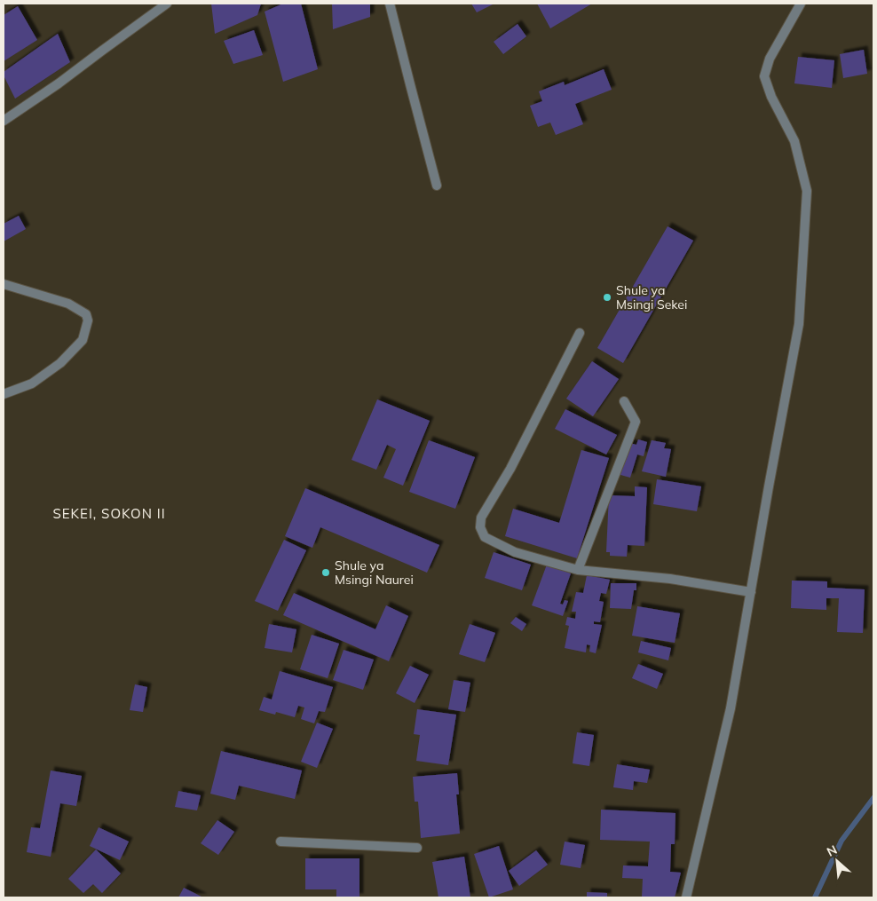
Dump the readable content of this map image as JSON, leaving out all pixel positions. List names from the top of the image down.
{
  "districts": ["SEKEI, SOKON II"],
  "places": ["Shule ya Msingi Sekei", "Shule ya Msingi Naurei"],
  "north": "top left"
}
